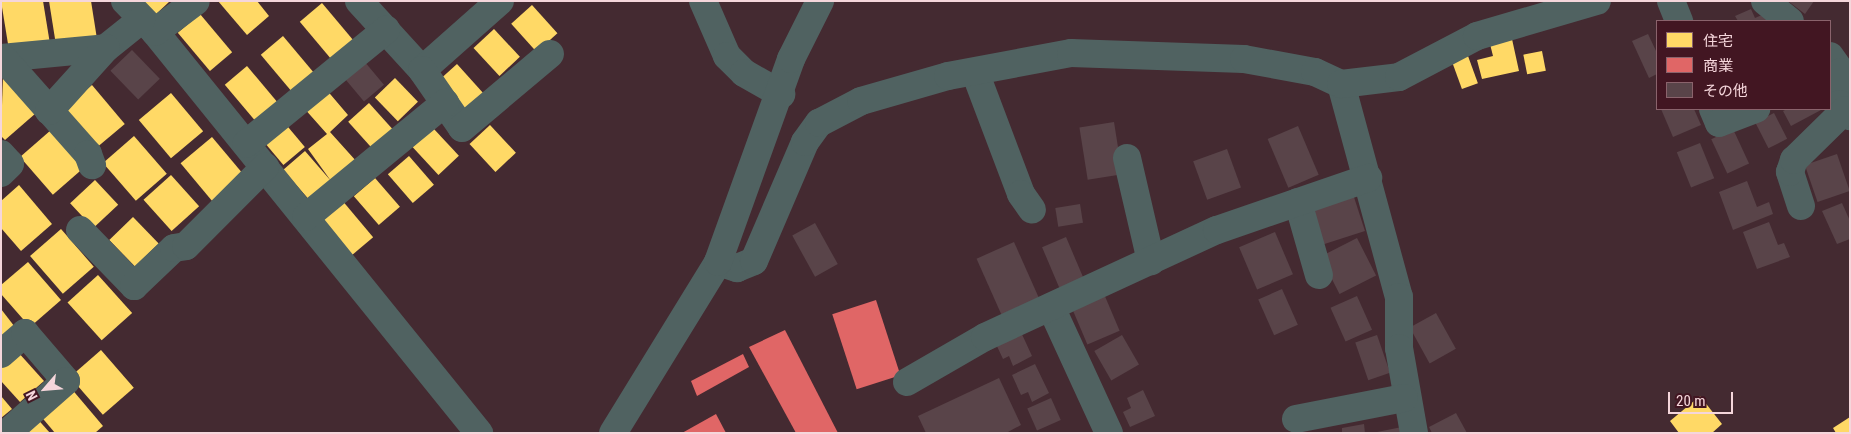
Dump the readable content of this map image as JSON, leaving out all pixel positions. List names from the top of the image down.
{
  "legend": ["住宅", "商業", "その他"],
  "scale_bar": "20 m",
  "north": "bottom left"
}
